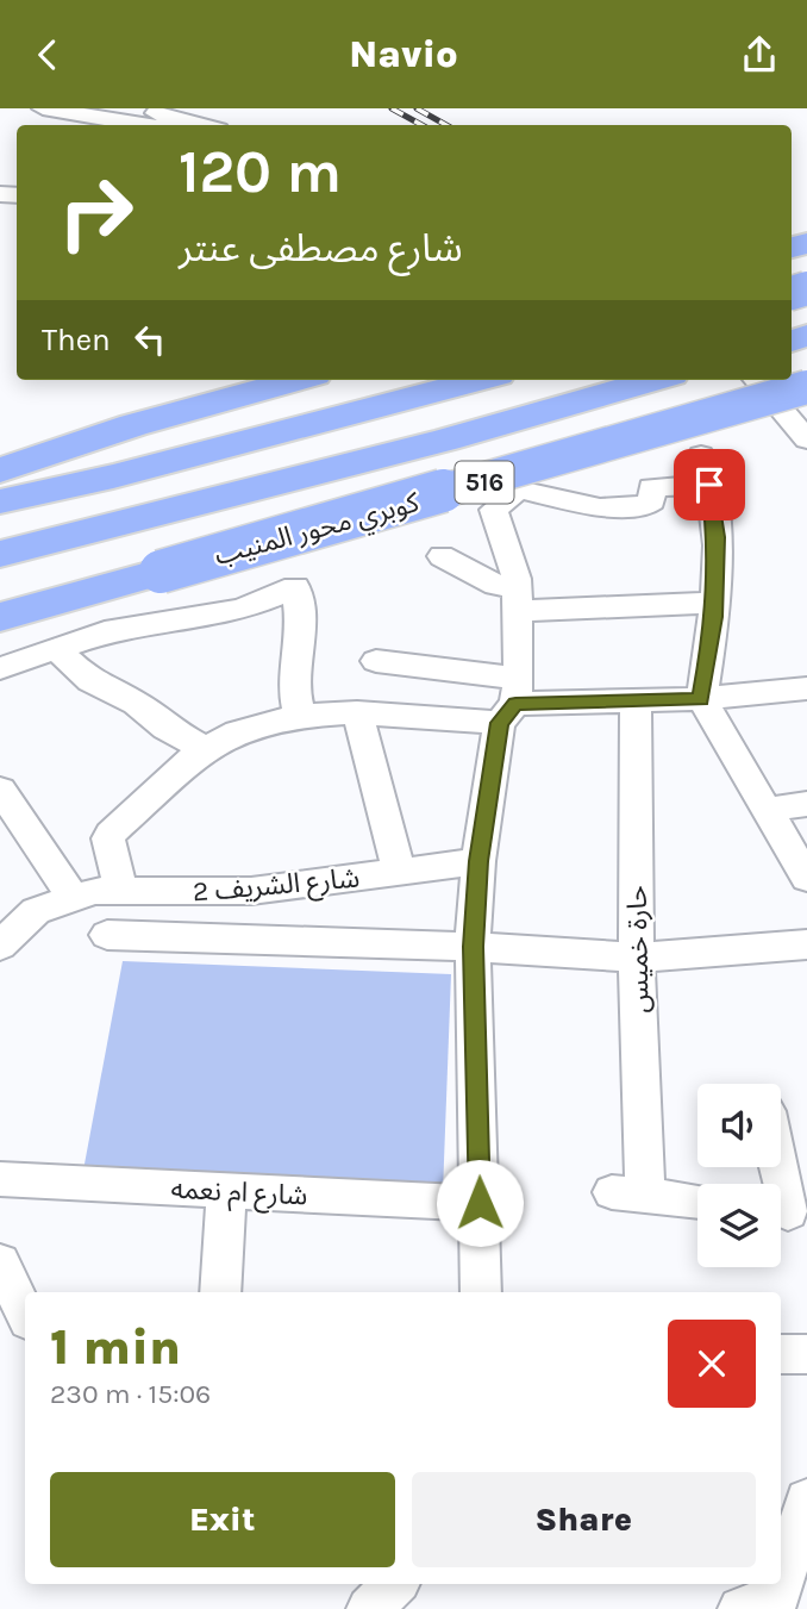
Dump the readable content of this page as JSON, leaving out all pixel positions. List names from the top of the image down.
{
  "streets": {
    "highway": ["516", "كوبري محور المنيب"],
    "street": ["شارع الشريف 2", "حارة خميس", "شارع ام نعمه"]
  },
  "page": {
    "header": "Navio",
    "turn": ["120 m", "شارع مصطفى عنتر"],
    "then": "Then",
    "heading": ["1 min", "230 m · 15:06"],
    "buttons": ["Exit", "Share"]
  }
}
